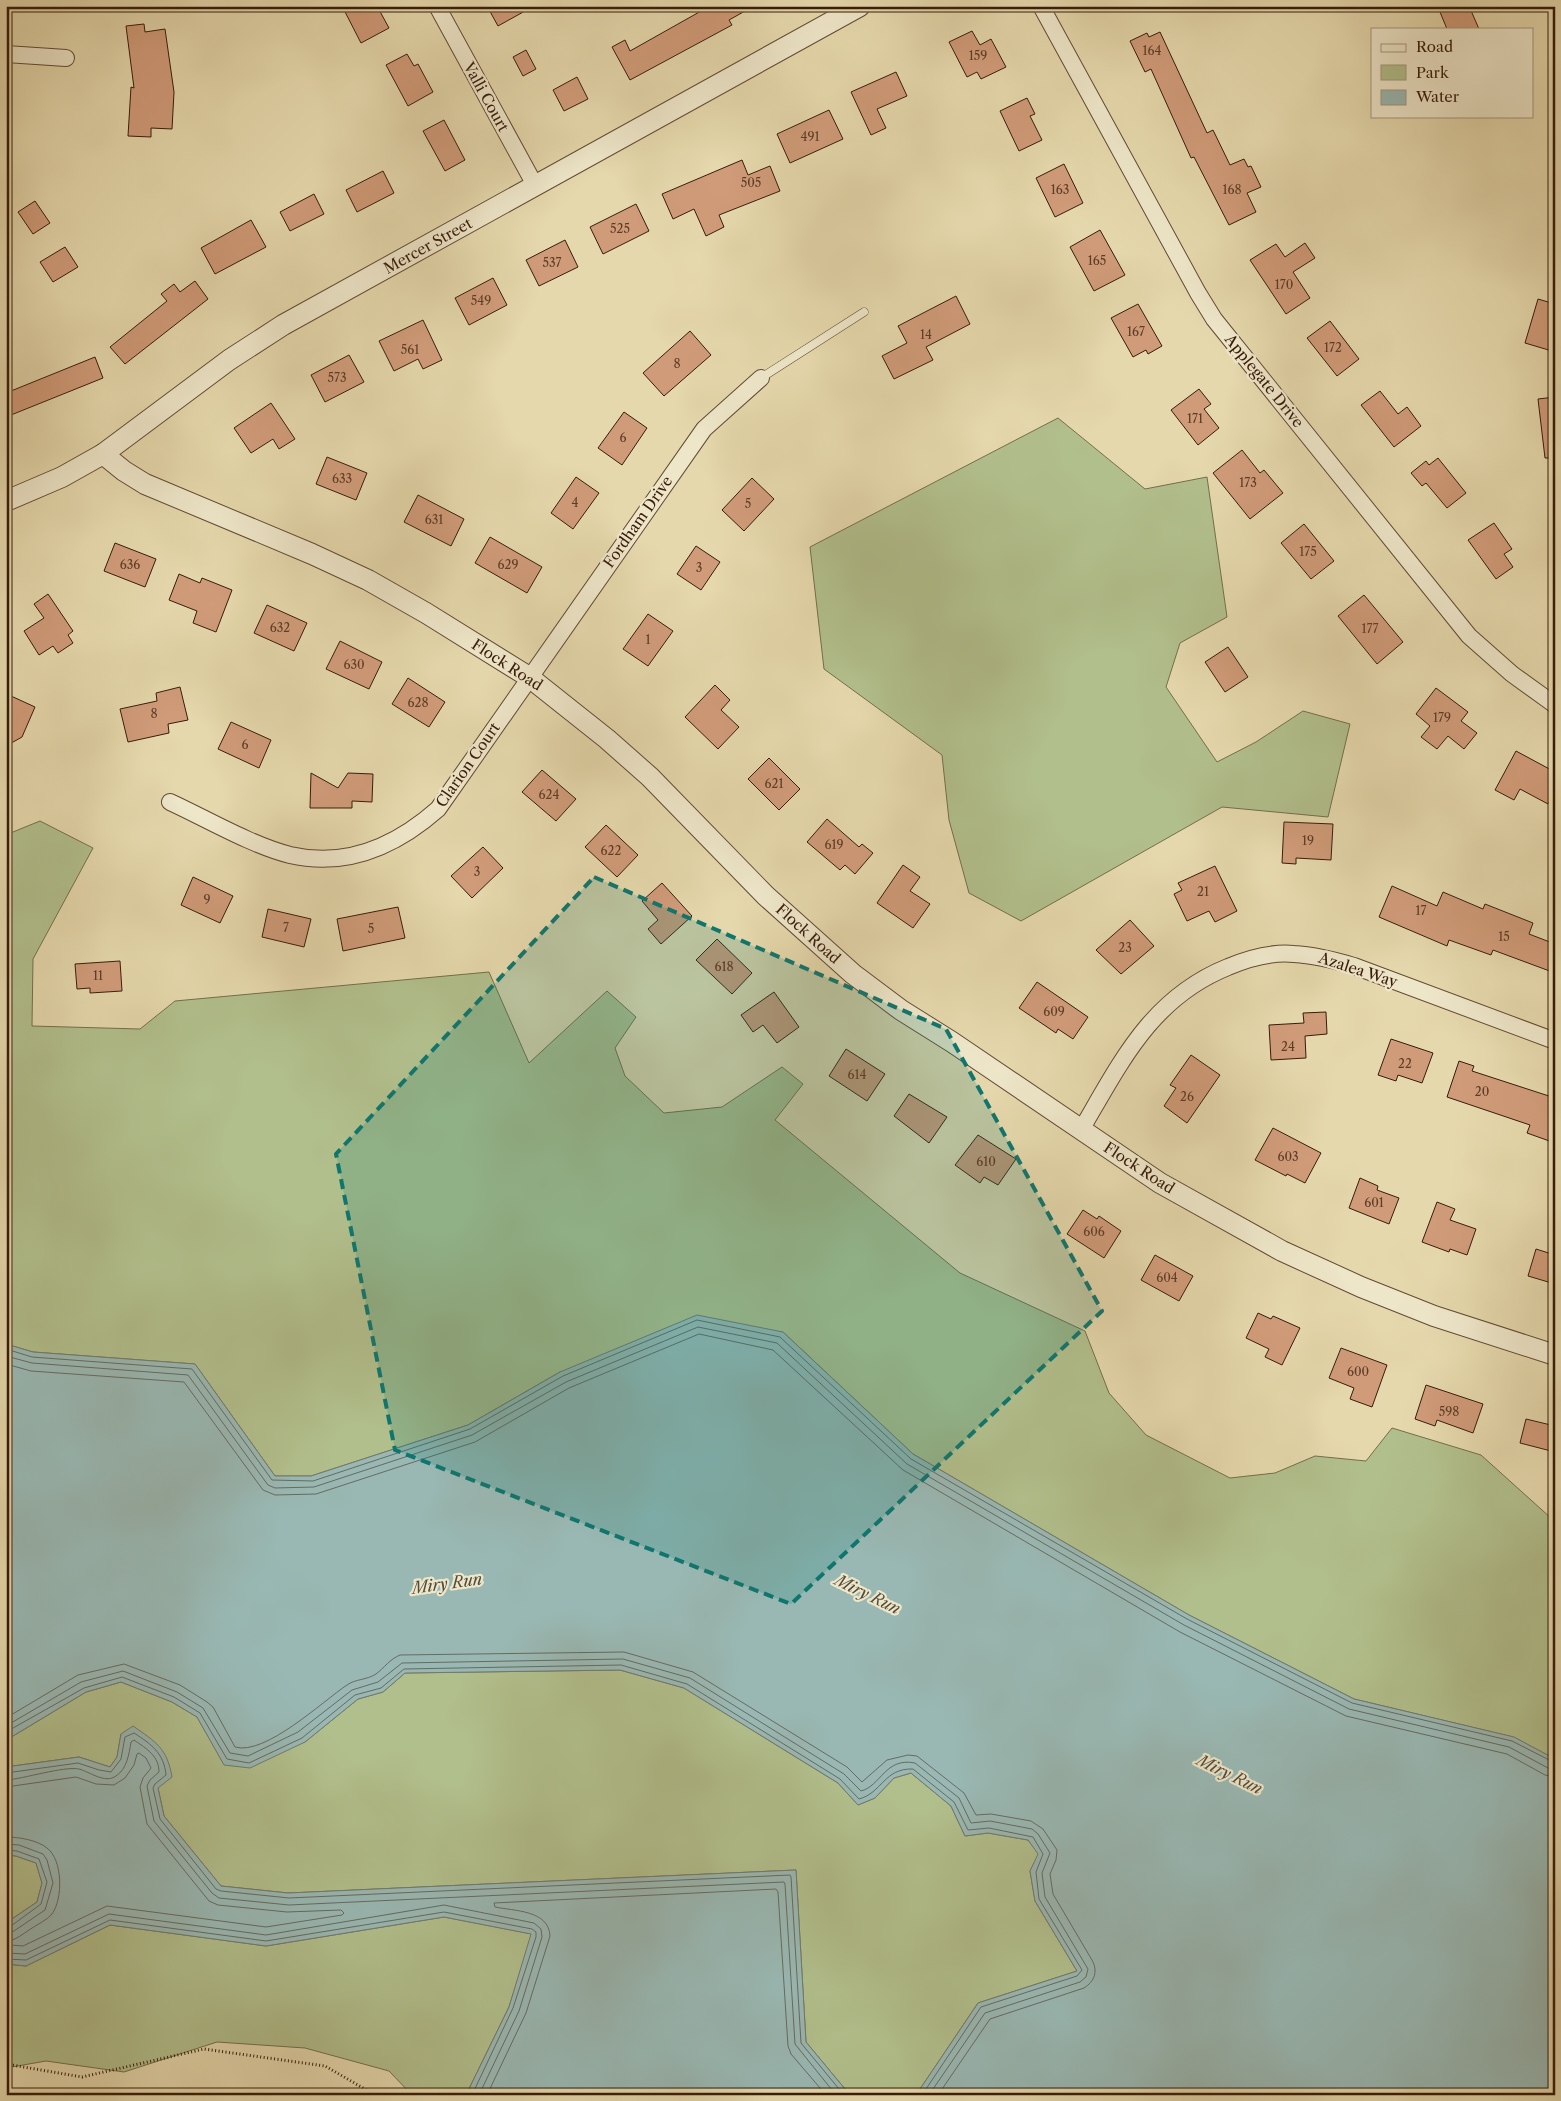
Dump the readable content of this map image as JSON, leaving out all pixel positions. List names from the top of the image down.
{
  "streets": {
    "street": [
      "Valli Court",
      "Mercer Street",
      "Applegate Drive",
      "Fordham Drive",
      "Flock Road",
      "Clarion Court",
      "Azalea Way"
    ]
  },
  "crossings": [
    ["Valli Court", "Mercer Street"],
    ["Mercer Street", "Flock Road"],
    ["Fordham Drive", "Flock Road"],
    ["Fordham Drive", "Clarion Court"],
    ["Flock Road", "Clarion Court"],
    ["Flock Road", "Azalea Way"]
  ],
  "water": ["Miry Run"],
  "house_numbers": [
    "164",
    "159",
    "491",
    "505",
    "163",
    "168",
    "525",
    "165",
    "537",
    "170",
    "549",
    "167",
    "14",
    "172",
    "561",
    "8",
    "573",
    "171",
    "6",
    "633",
    "173",
    "4",
    "5",
    "631",
    "175",
    "636",
    "629",
    "3",
    "632",
    "177",
    "1",
    "630",
    "628",
    "8",
    "179",
    "6",
    "621",
    "624",
    "19",
    "619",
    "622",
    "3",
    "21",
    "9",
    "17",
    "7",
    "5",
    "15",
    "23",
    "618",
    "11",
    "609",
    "24",
    "22",
    "614",
    "20",
    "26",
    "603",
    "610",
    "601",
    "606",
    "604",
    "600",
    "598"
  ],
  "legend": ["Road", "Park", "Water"]
}
